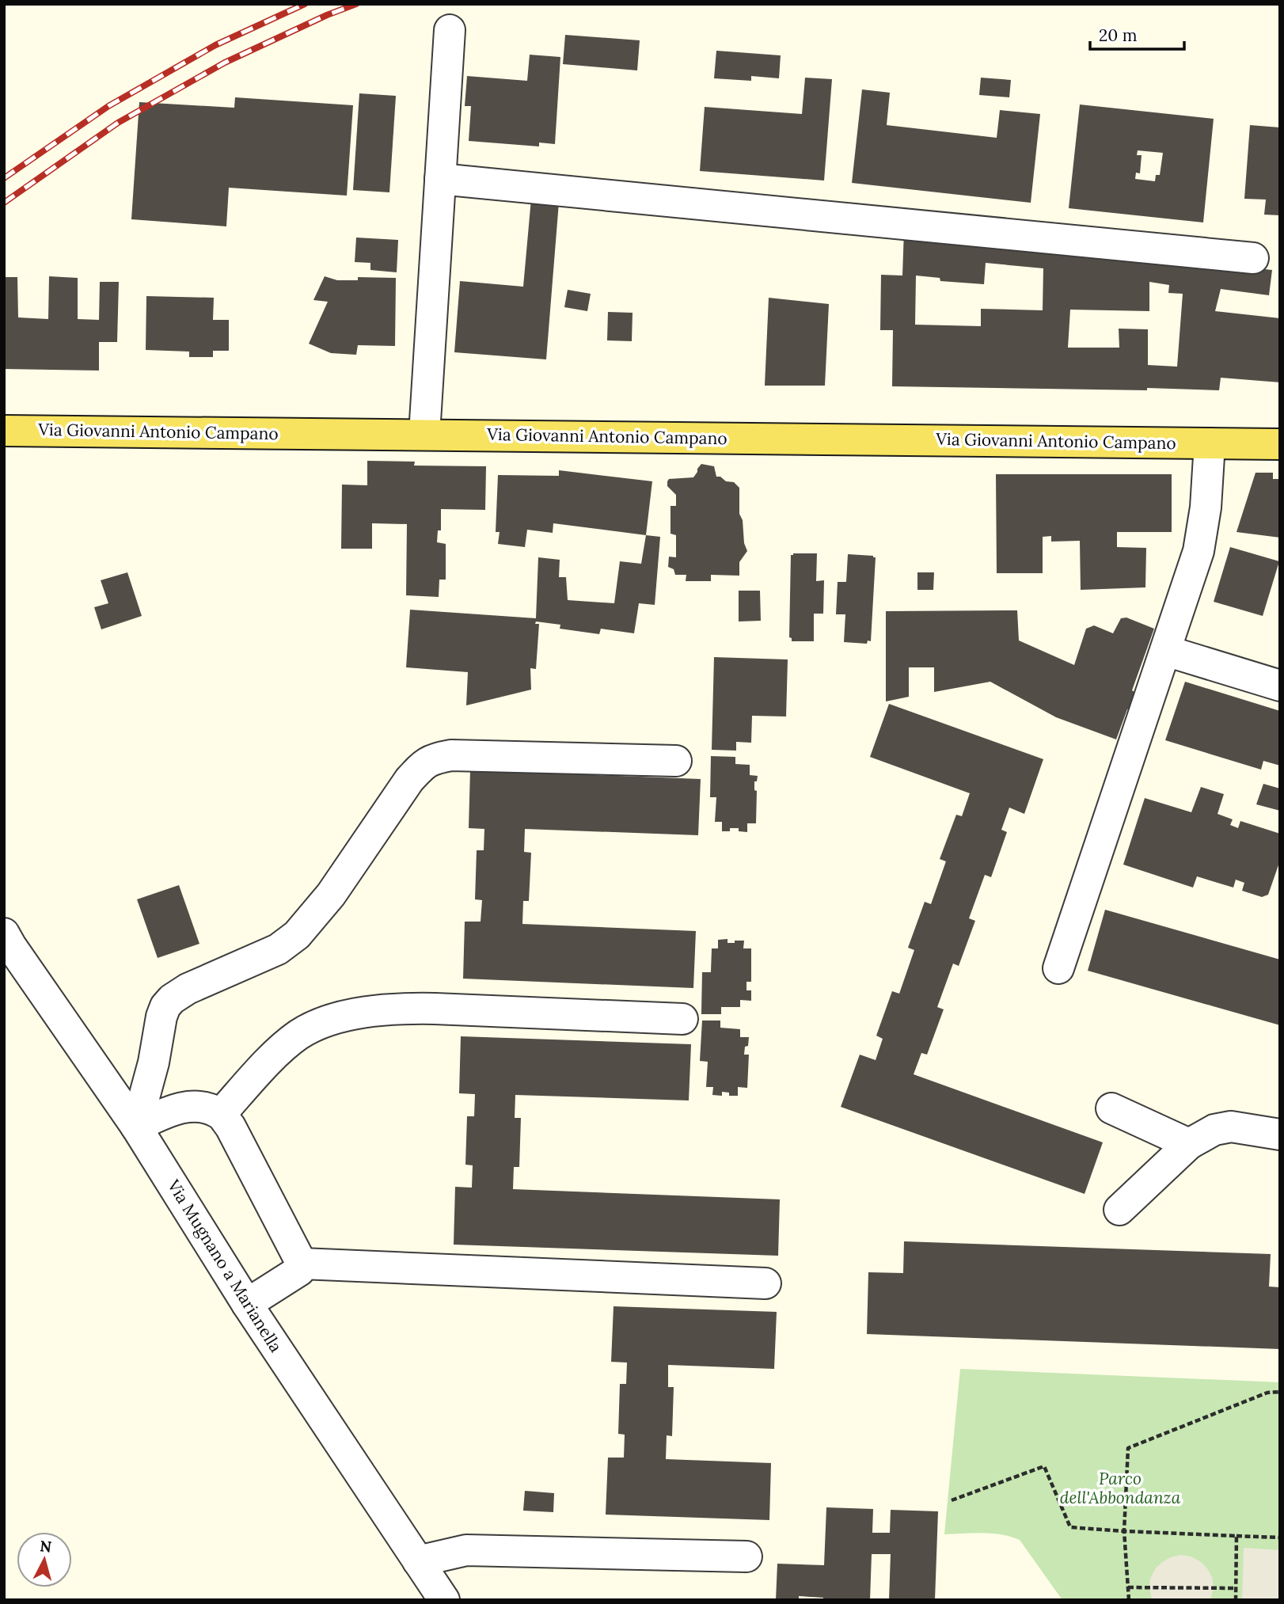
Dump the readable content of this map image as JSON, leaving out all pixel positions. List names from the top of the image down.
{
  "streets": {
    "main road": ["Via Giovanni Antonio Campano"],
    "street": ["Via Mugnano a Marianella"]
  },
  "parks": ["Parco dell'Abbondanza"],
  "scale_bar": "20 m",
  "north": "top"
}
